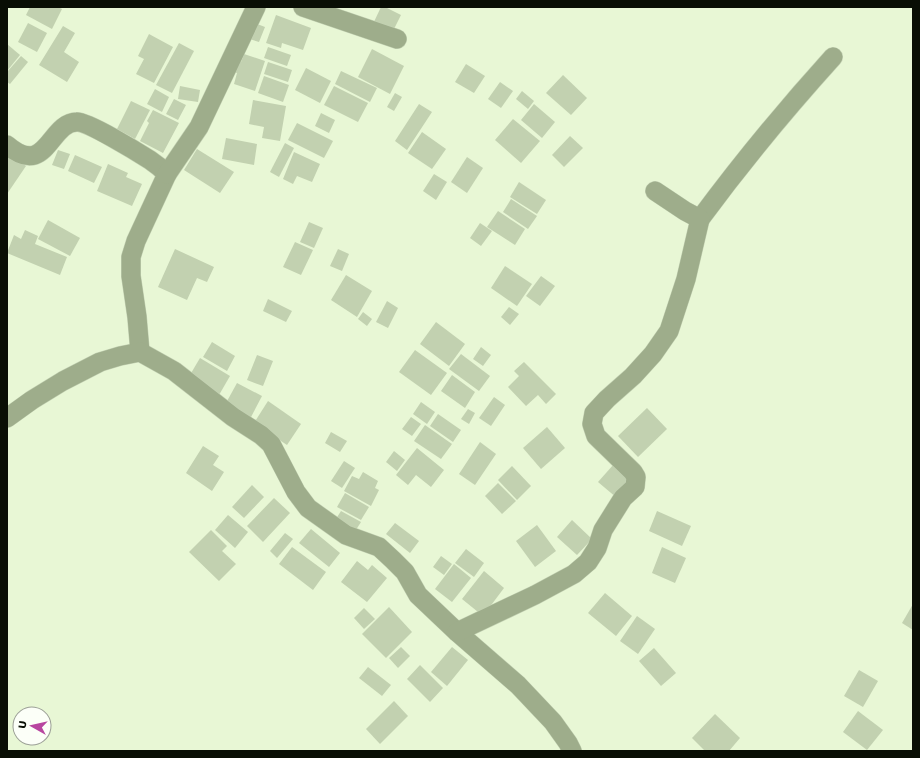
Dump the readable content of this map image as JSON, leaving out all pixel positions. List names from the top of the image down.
{
  "north": "left"
}
